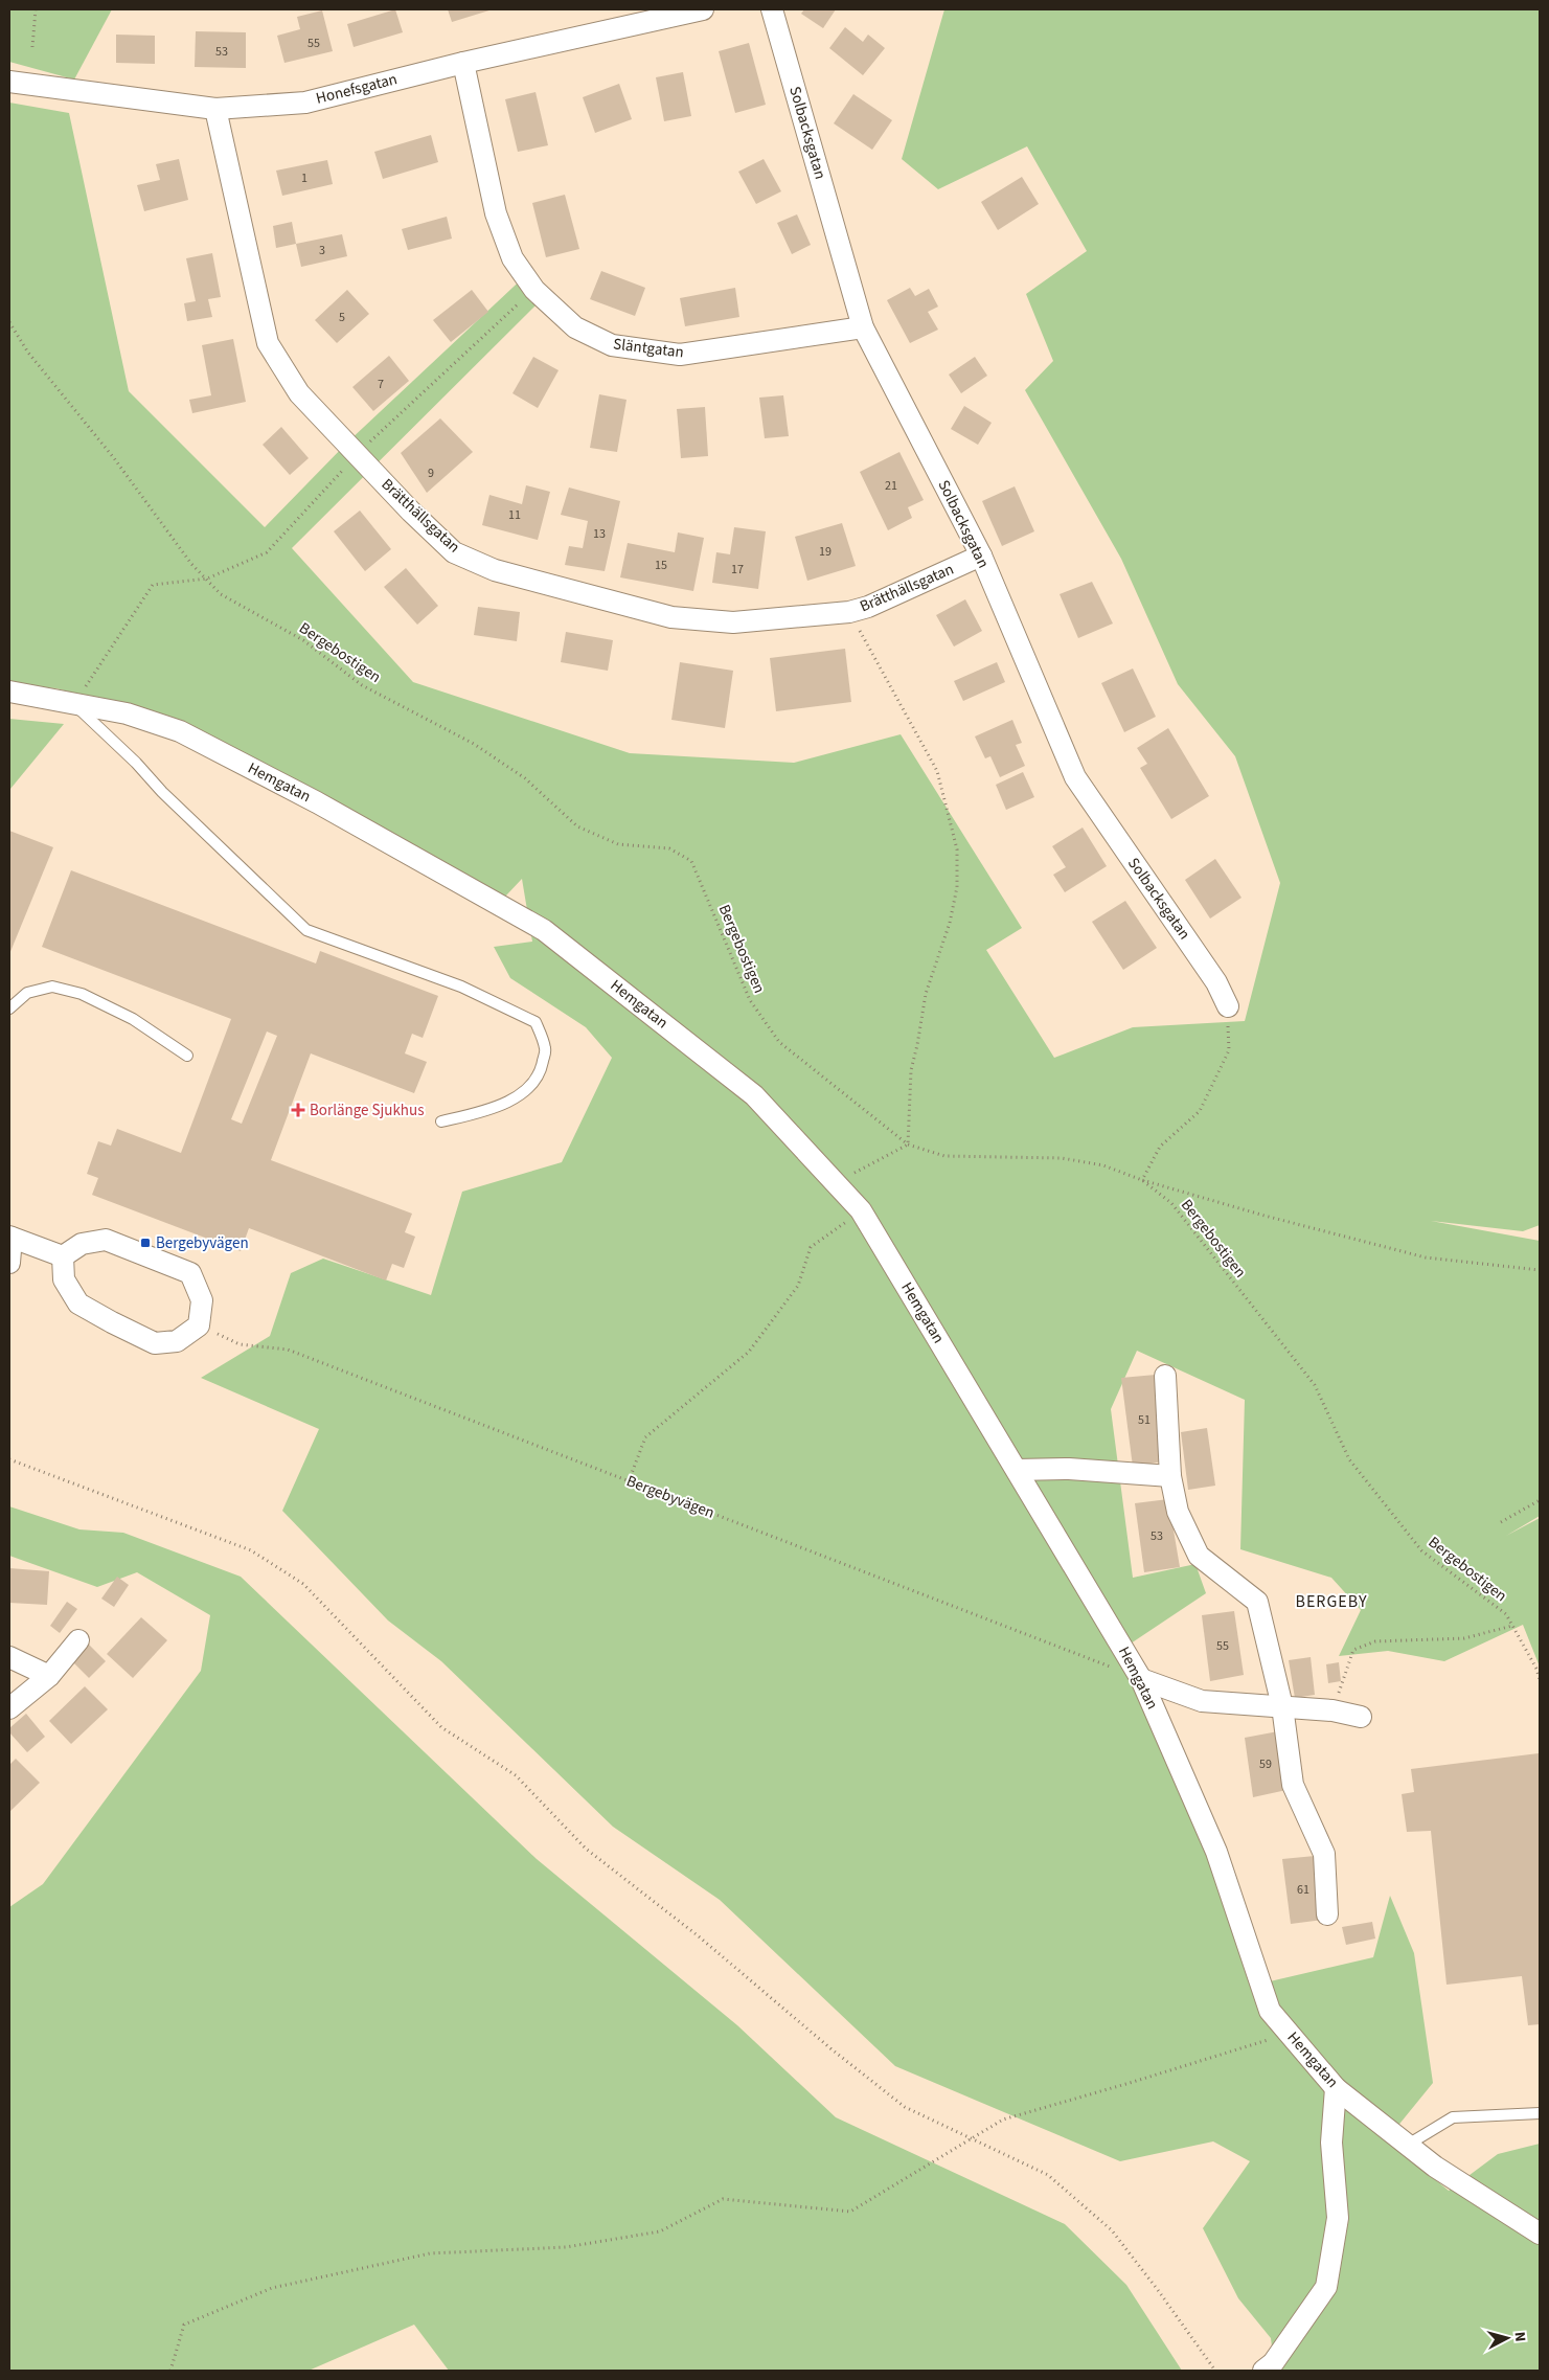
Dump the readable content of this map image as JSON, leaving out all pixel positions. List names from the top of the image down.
{
  "streets": {
    "street": [
      "Honefsgatan",
      "Solbacksgatan",
      "Släntgatan",
      "Brätthällsgatan",
      "Hemgatan"
    ],
    "path": ["Bergebostigen", "Bergebyvägen"]
  },
  "crossings": [
    ["Honefsgatan", "Släntgatan"],
    ["Honefsgatan", "Brätthällsgatan"],
    ["Solbacksgatan", "Släntgatan"],
    ["Solbacksgatan", "Brätthällsgatan"],
    ["Hemgatan", "Bergebyvägen"]
  ],
  "districts": ["BERGEBY"],
  "places": {
    "health": ["Borlänge Sjukhus"],
    "transit": ["Bergebyvägen"]
  },
  "house_numbers": [
    "55",
    "53",
    "1",
    "3",
    "5",
    "7",
    "9",
    "21",
    "11",
    "13",
    "19",
    "15",
    "17",
    "51",
    "53",
    "55",
    "59",
    "61"
  ],
  "north": "right"
}
